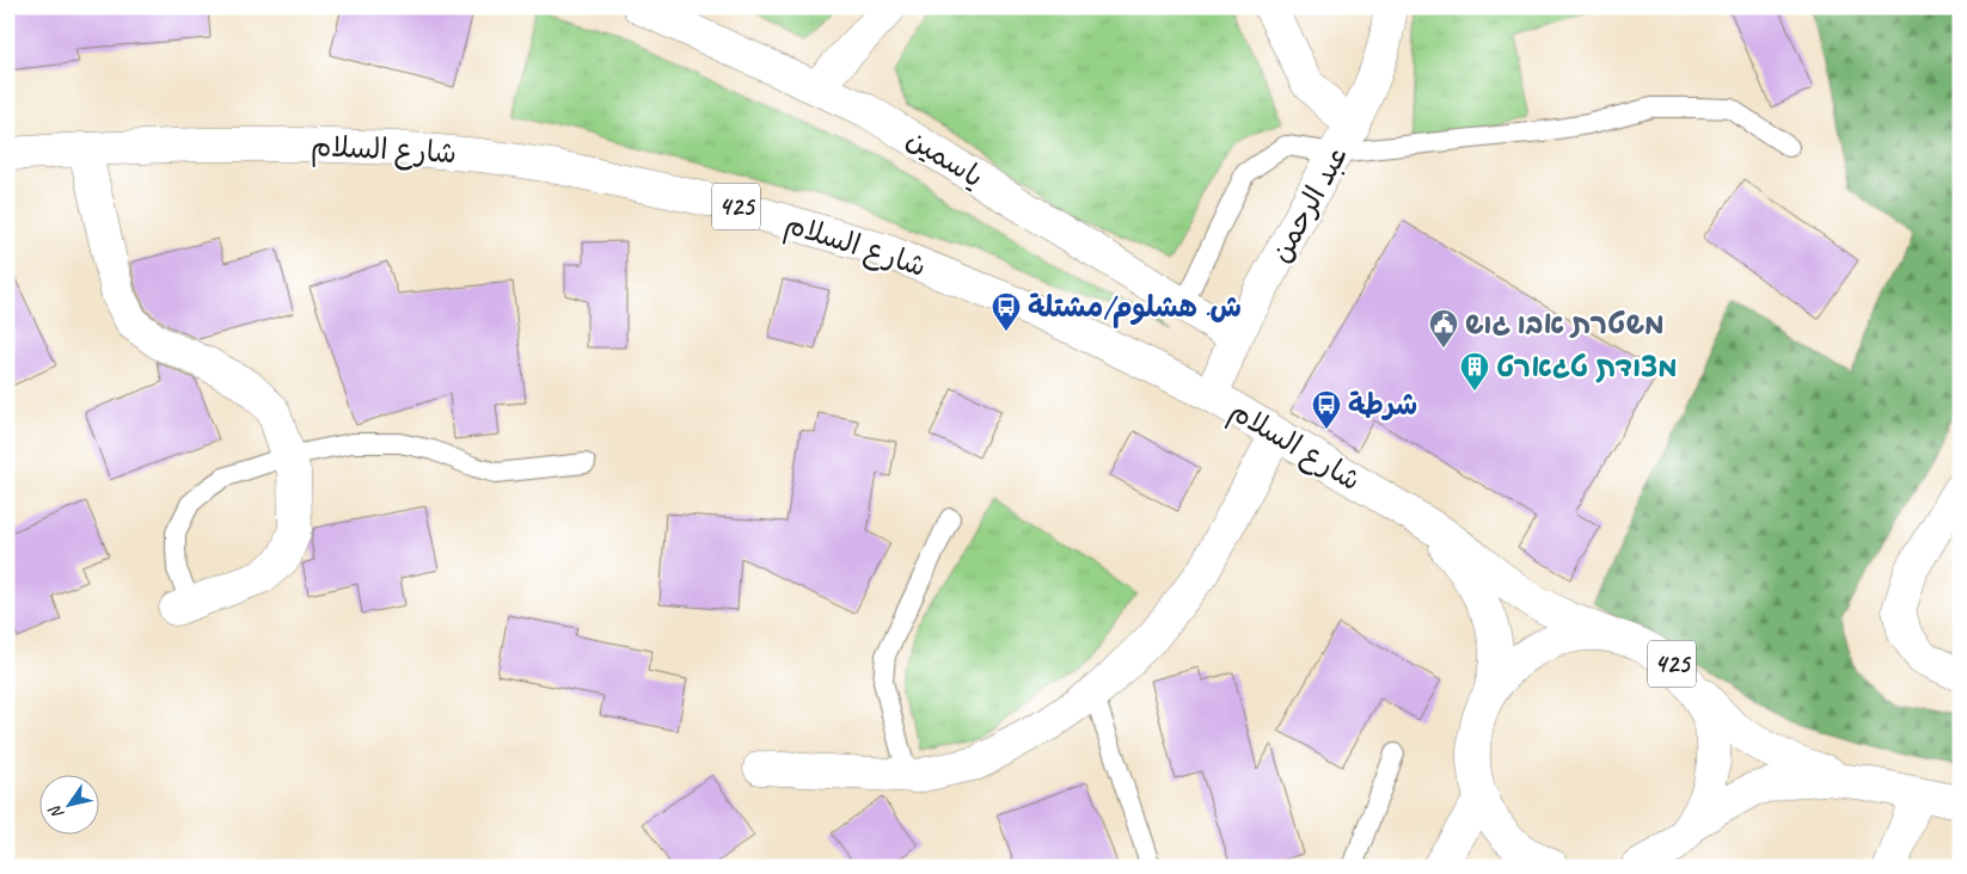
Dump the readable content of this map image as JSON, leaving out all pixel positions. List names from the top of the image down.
{
  "streets": {
    "main road": [
      "شارع السلام",
      "ياسمين",
      "عبد الرحمن",
      "425"
    ]
  },
  "crossings": [
    ["شارع السلام", "عبد الرحمن"],
    ["شارع السلام", "425"],
    ["ياسمين", "عبد الرحمن"]
  ],
  "places": {
    "bus stop": ["ش. هشلوم/مشتلة", "شرطة"],
    "public building": ["משטרת אבו גוש"],
    "building": ["מצודת טגארט"]
  },
  "north": "bottom left"
}
